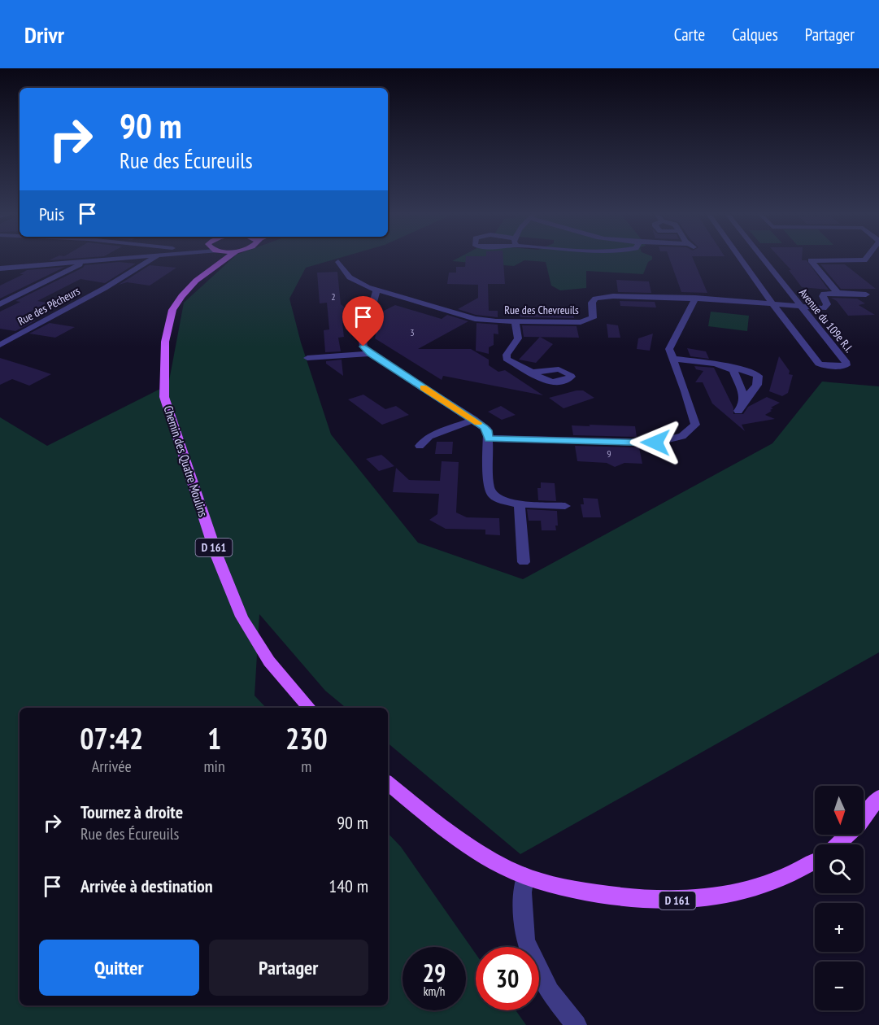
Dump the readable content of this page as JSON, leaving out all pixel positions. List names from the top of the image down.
{
  "streets": {
    "main road": ["Chemin des Quatre Moulins", "D 161"],
    "street": ["Rue des Pêcheurs", "Rue des Chevreuils", "Avenue du 109e R.I."]
  },
  "crossings": [
    ["Rue des Chevreuils", "Avenue du 109e R.I."]
  ],
  "house_numbers": ["2", "3", "9"],
  "north": "bottom",
  "page": {
    "header": "Drivr",
    "nav": ["Carte", "Calques", "Partager"],
    "turn": ["90 m", "Rue des Écureuils"],
    "then": "Puis",
    "eta": [
      "07:42",
      "Arrivée",
      "1",
      "min",
      "230",
      "m"
    ],
    "map_buttons": ["+", "−"],
    "list": [
      {
        "name": "Tournez à droite",
        "note": "Rue des Écureuils",
        "value": "90 m"
      },
      {
        "name": "Arrivée à destination",
        "value": "140 m"
      }
    ],
    "buttons": ["Quitter", "Partager"],
    "speed": "29 km/h",
    "limit": "30"
  }
}
